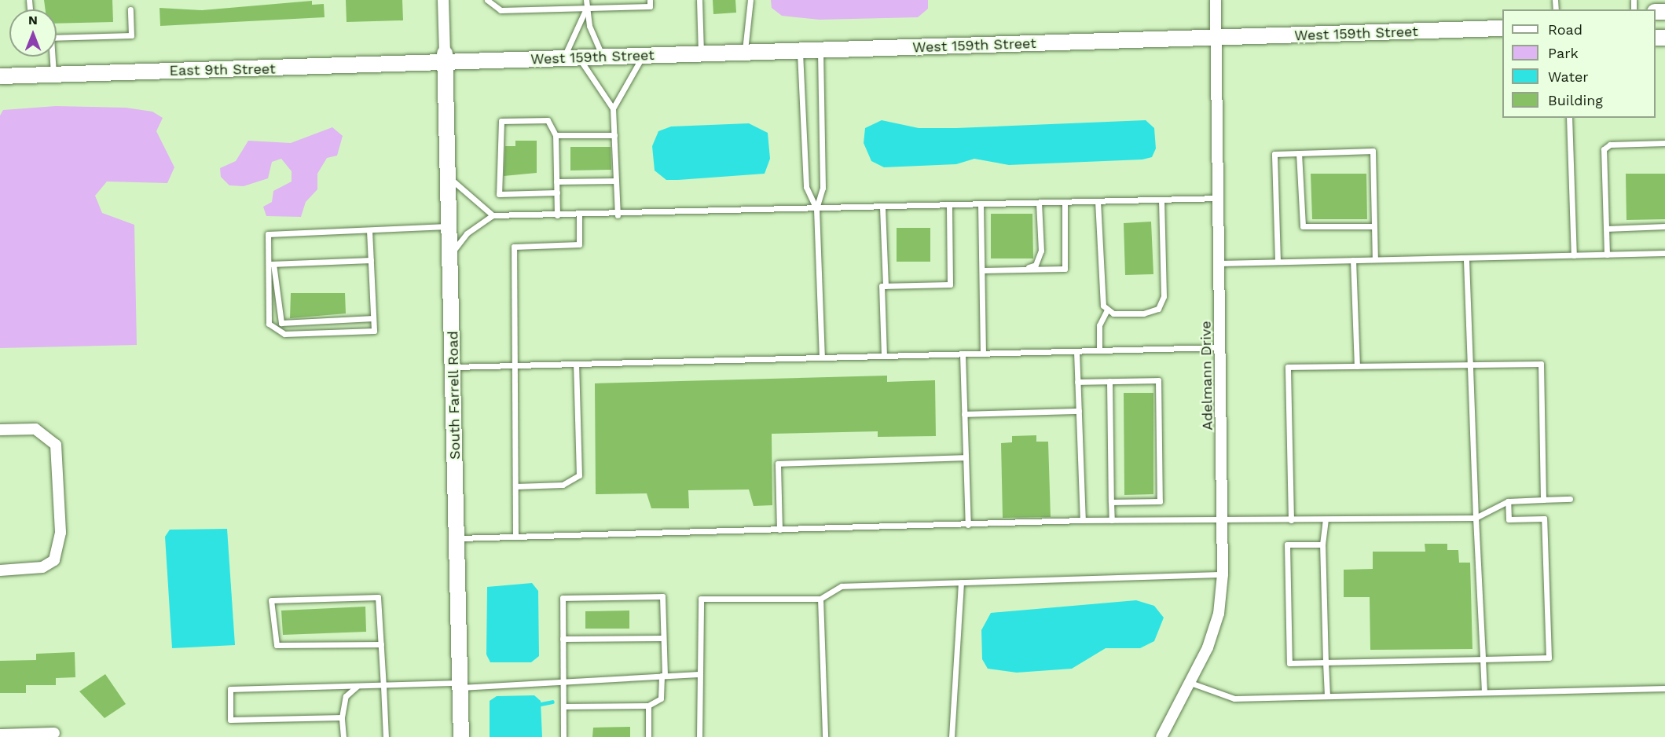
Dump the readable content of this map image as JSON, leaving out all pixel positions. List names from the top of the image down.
{
  "streets": {
    "main road": ["West 159th Street", "East 9th Street", "South Farrell Road"],
    "street": ["Adelmann Drive"]
  },
  "crossings": [
    ["West 159th Street", "East 9th Street"],
    ["West 159th Street", "Adelmann Drive"],
    ["West 159th Street", "South Farrell Road"],
    ["East 9th Street", "South Farrell Road"]
  ],
  "legend": [
    "Road",
    "Park",
    "Water",
    "Building"
  ],
  "north": "top"
}
